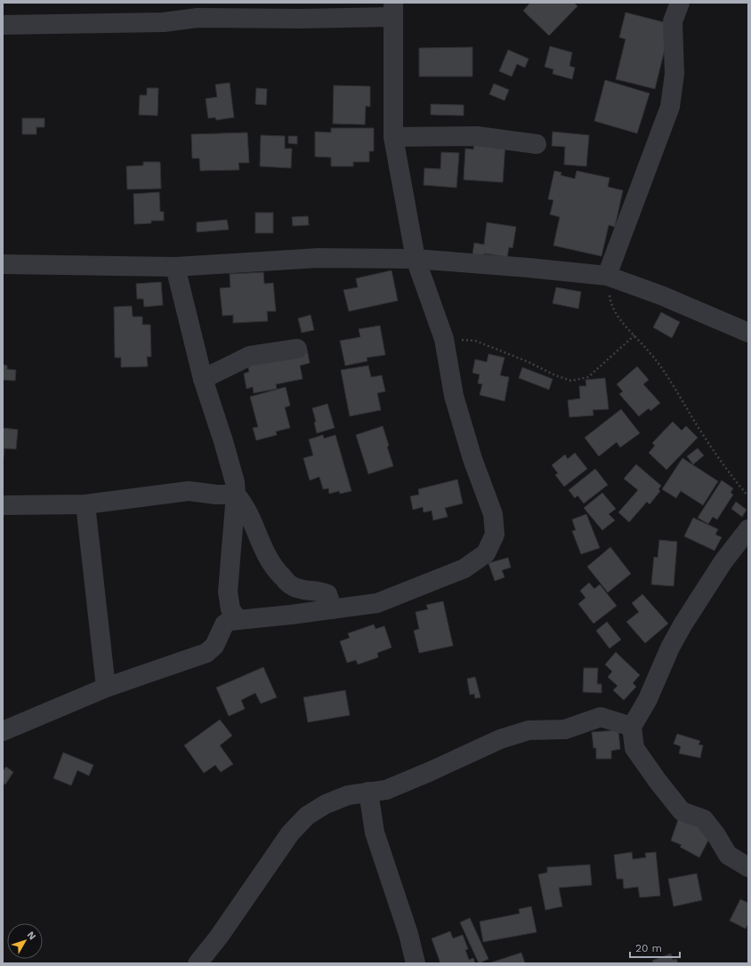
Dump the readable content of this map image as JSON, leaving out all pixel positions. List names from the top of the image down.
{
  "scale_bar": "20 m",
  "north": "top right"
}
